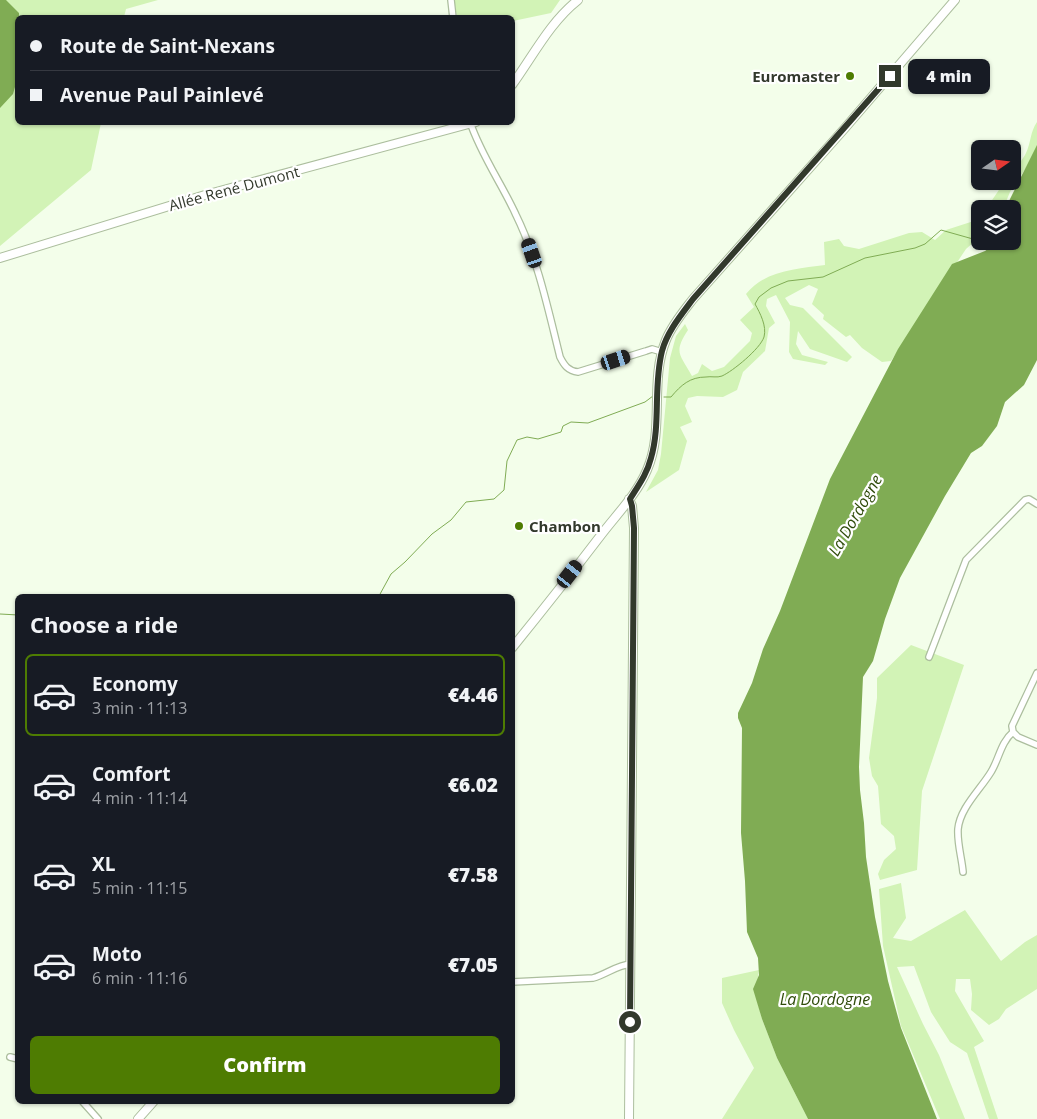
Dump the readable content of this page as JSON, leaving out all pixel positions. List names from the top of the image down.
{
  "streets": {
    "main road": ["Allée René Dumont"]
  },
  "water": ["La Dordogne"],
  "places": ["Euromaster", "Chambon"],
  "north": "right",
  "page": {
    "banner": ["Route de Saint-Nexans", "Avenue Paul Painlevé"],
    "bubble": "4 min",
    "heading": "Choose a ride",
    "list": [
      {
        "name": "Economy",
        "note": "3 min · 11:13",
        "value": "€4.46"
      },
      {
        "name": "Comfort",
        "note": "4 min · 11:14",
        "value": "€6.02"
      },
      {
        "name": "XL",
        "note": "5 min · 11:15",
        "value": "€7.58"
      },
      {
        "name": "Moto",
        "note": "6 min · 11:16",
        "value": "€7.05"
      }
    ],
    "buttons": "Confirm"
  }
}
